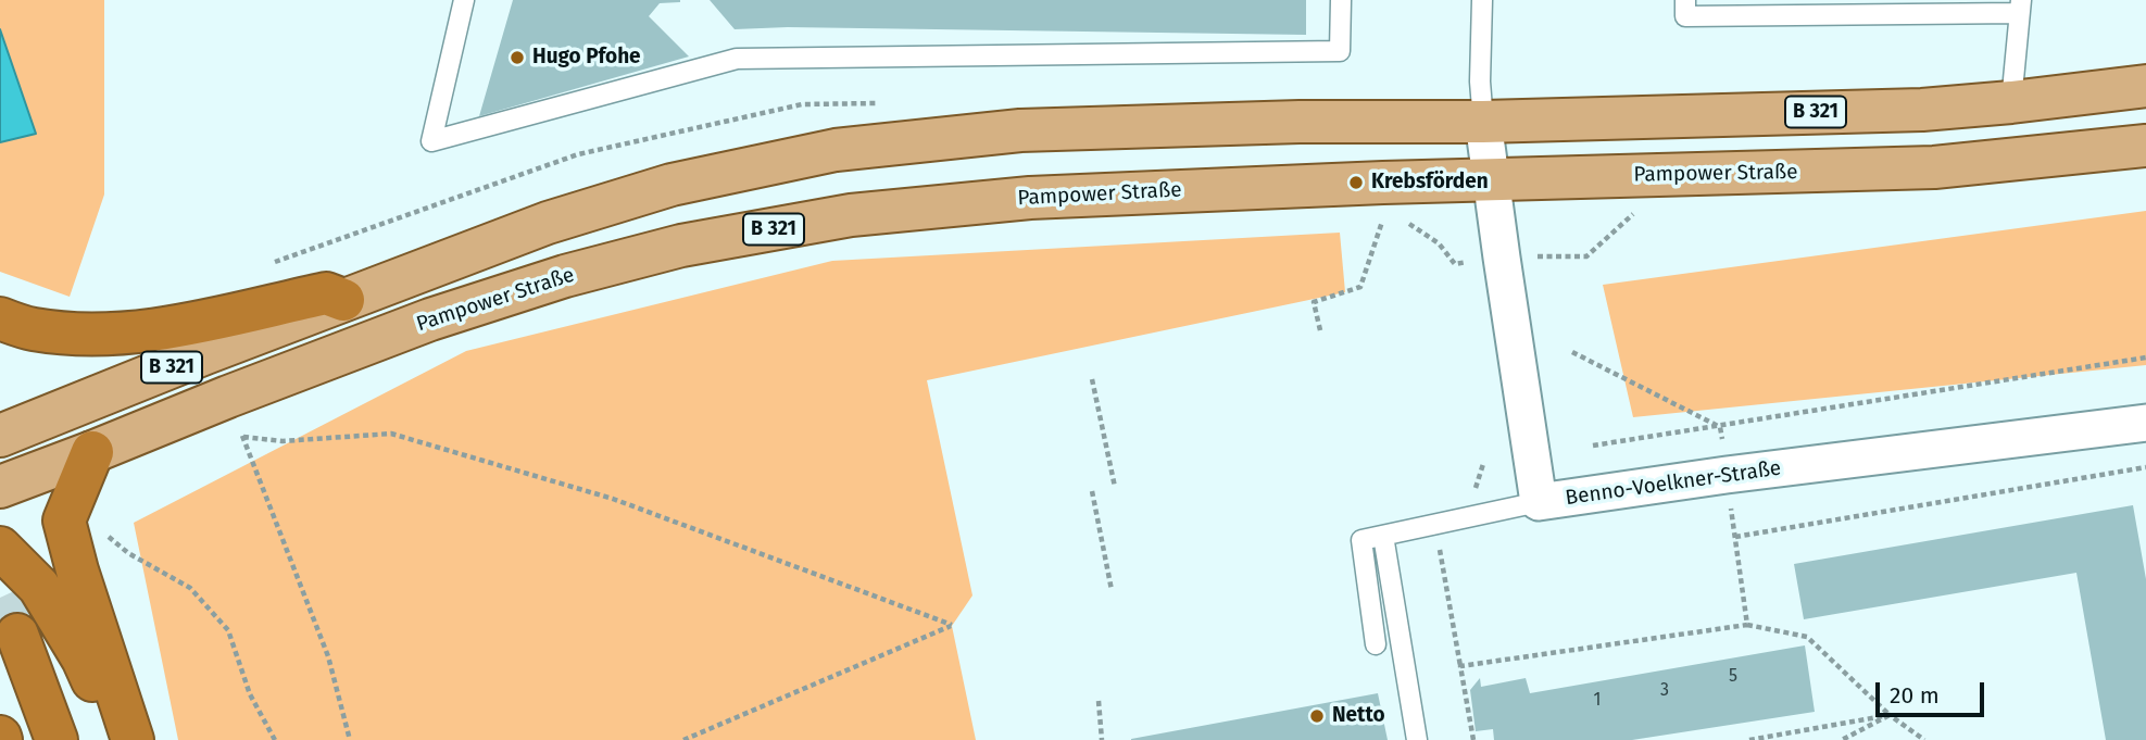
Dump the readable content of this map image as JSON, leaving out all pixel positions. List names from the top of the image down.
{
  "streets": {
    "highway": ["B 321"],
    "main road": ["Pampower Straße"],
    "street": ["Benno-Voelkner-Straße"]
  },
  "crossings": [
    ["B 321", "Pampower Straße"],
    ["B 321", "Benno-Voelkner-Straße"],
    ["Pampower Straße", "Benno-Voelkner-Straße"]
  ],
  "places": ["Hugo Pfohe", "Krebsförden", "Netto"],
  "house_numbers": ["5", "3", "1"],
  "scale_bar": "20 m"
}
